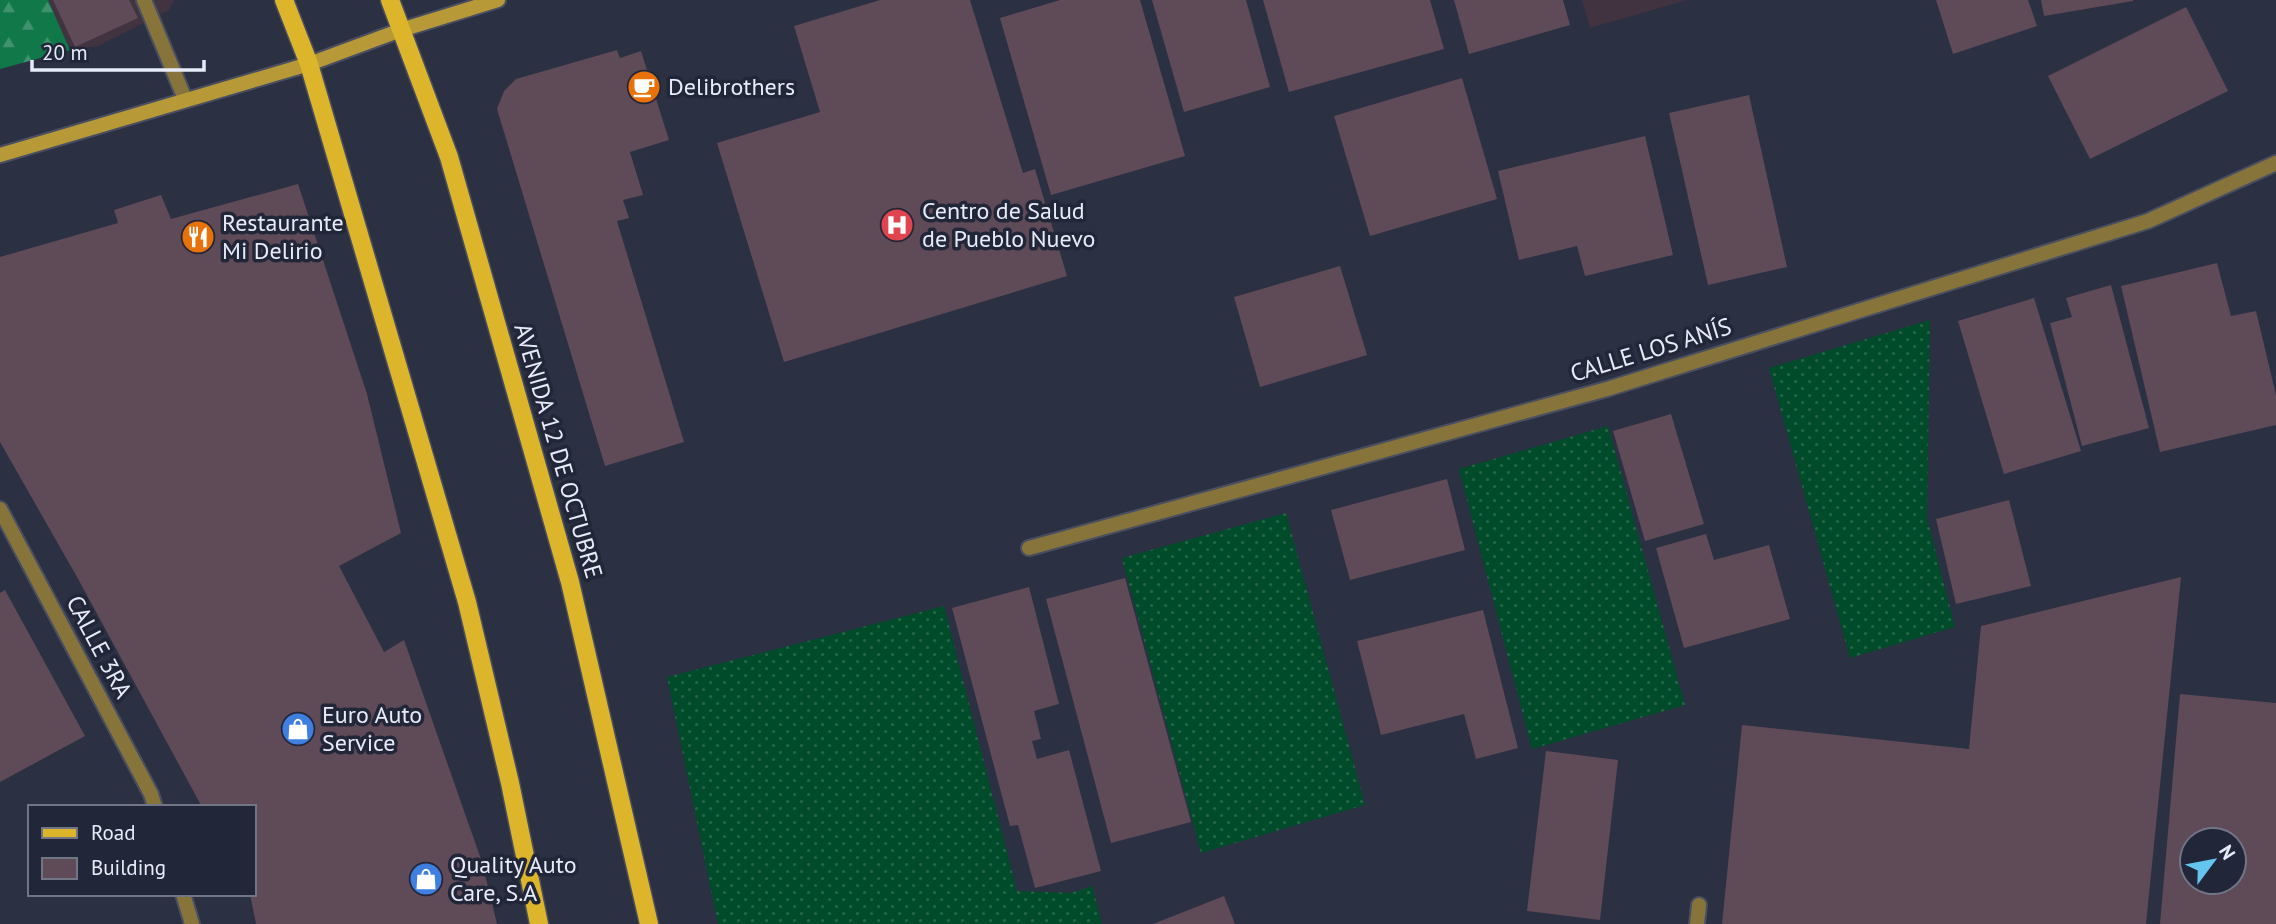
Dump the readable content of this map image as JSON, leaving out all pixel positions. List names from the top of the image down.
{
  "streets": {
    "main road": ["AVENIDA 12 DE OCTUBRE"],
    "street": ["CALLE LOS ANÍS", "CALLE 3RA"]
  },
  "places": {
    "cafe": ["Delibrothers"],
    "hospital": ["Centro de Salud de Pueblo Nuevo"],
    "restaurant": ["Restaurante Mi Delirio"],
    "shop": ["Euro Auto Service", "Quality Auto Care, S.A"]
  },
  "legend": ["Road", "Building"],
  "scale_bar": "20 m",
  "north": "top right"
}
